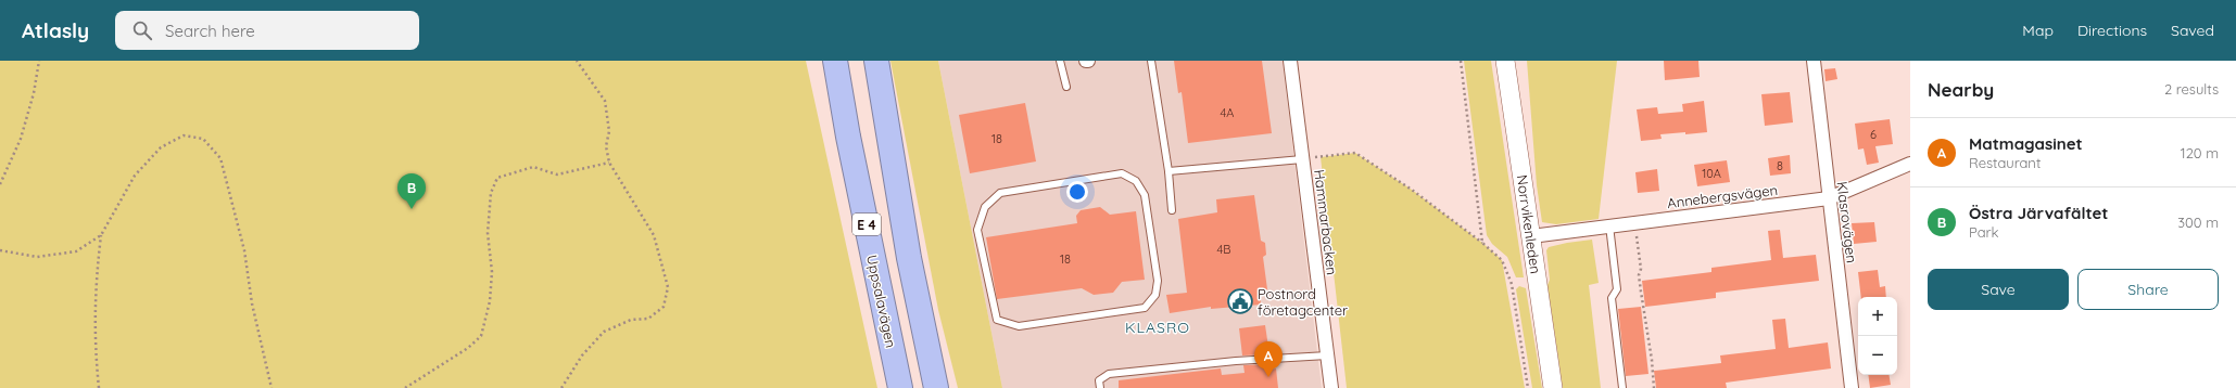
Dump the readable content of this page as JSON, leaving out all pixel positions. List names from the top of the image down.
{
  "streets": {
    "highway": ["E 4", "Uppsalavägen"],
    "main road": ["Norrvikenleden"],
    "street": ["Annebergsvägen", "Hammarbacken", "Klasrovägen"]
  },
  "crossings": [
    ["Annebergsvägen", "Klasrovägen"],
    ["Annebergsvägen", "Norrvikenleden"]
  ],
  "districts": ["KLASRO"],
  "places": {
    "public building": ["Postnord företagcenter"]
  },
  "house_numbers": [
    "4A",
    "6",
    "18",
    "8",
    "10A",
    "4B",
    "18"
  ],
  "page": {
    "header": "Atlasly",
    "search": "Search here",
    "nav": ["Map", "Directions", "Saved"],
    "heading": ["Nearby", "2 results"],
    "list": [
      {
        "mark": "A",
        "name": "Matmagasinet",
        "note": "Restaurant",
        "value": "120 m"
      },
      {
        "mark": "B",
        "name": "Östra Järvafältet",
        "note": "Park",
        "value": "300 m"
      }
    ],
    "pins": ["B", "A"],
    "buttons": ["Save", "Share"],
    "map_buttons": ["+", "−"]
  }
}
